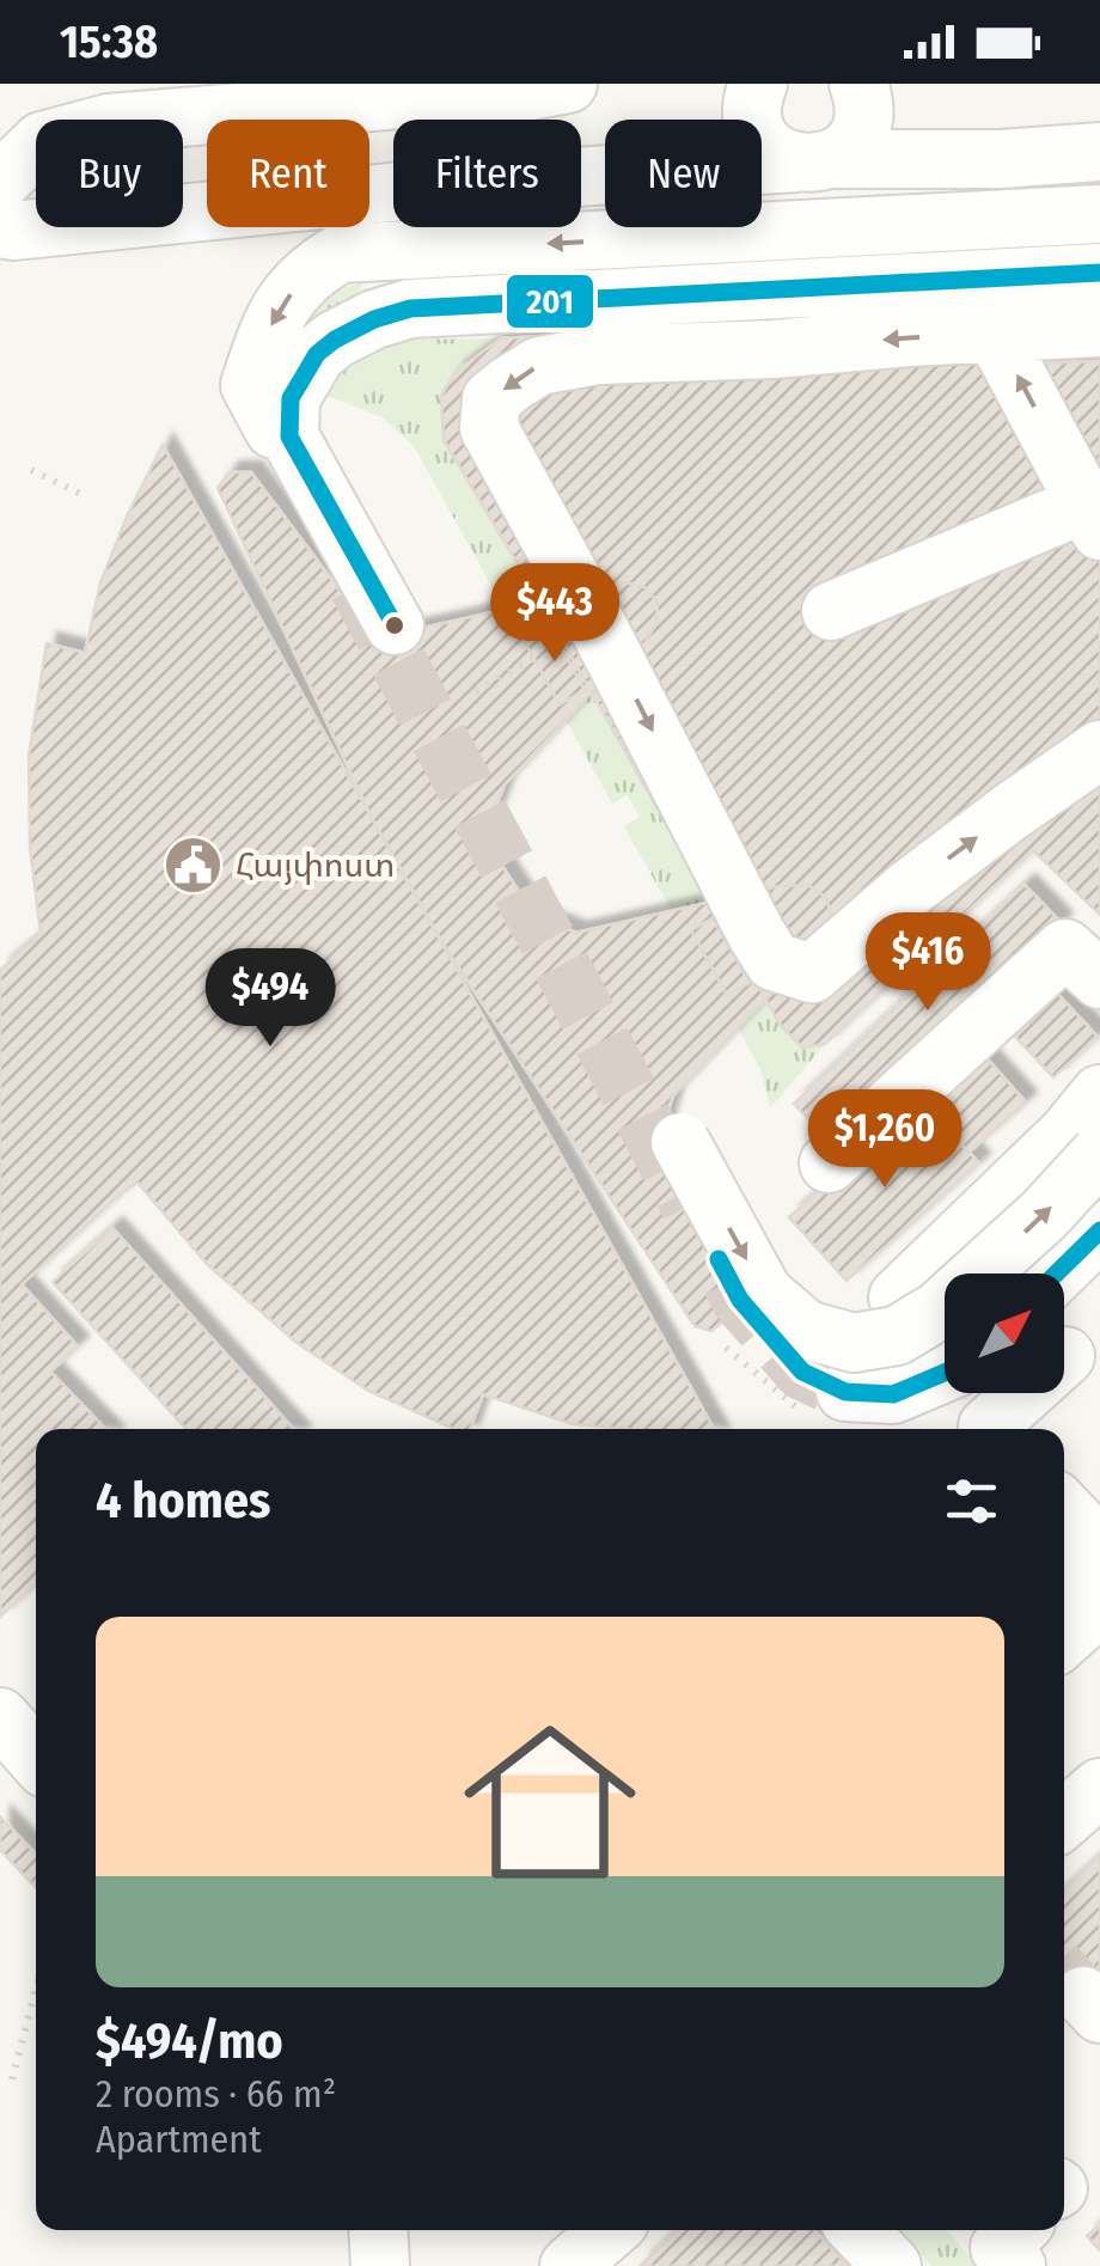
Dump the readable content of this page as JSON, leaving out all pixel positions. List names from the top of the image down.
{
  "places": {
    "public building": ["Հայփոստ"]
  },
  "lines": ["transit line 201"],
  "north": "top right",
  "page": {
    "status": "15:38",
    "chip": [
      "Buy",
      "Rent",
      "Filters",
      "New"
    ],
    "price": [
      "$443",
      "$416",
      "$494",
      "$1,260"
    ],
    "heading": "4 homes",
    "list": [
      {
        "name": "$494/mo",
        "note": "2 rooms · 66 m² · Apartment"
      }
    ]
  }
}
